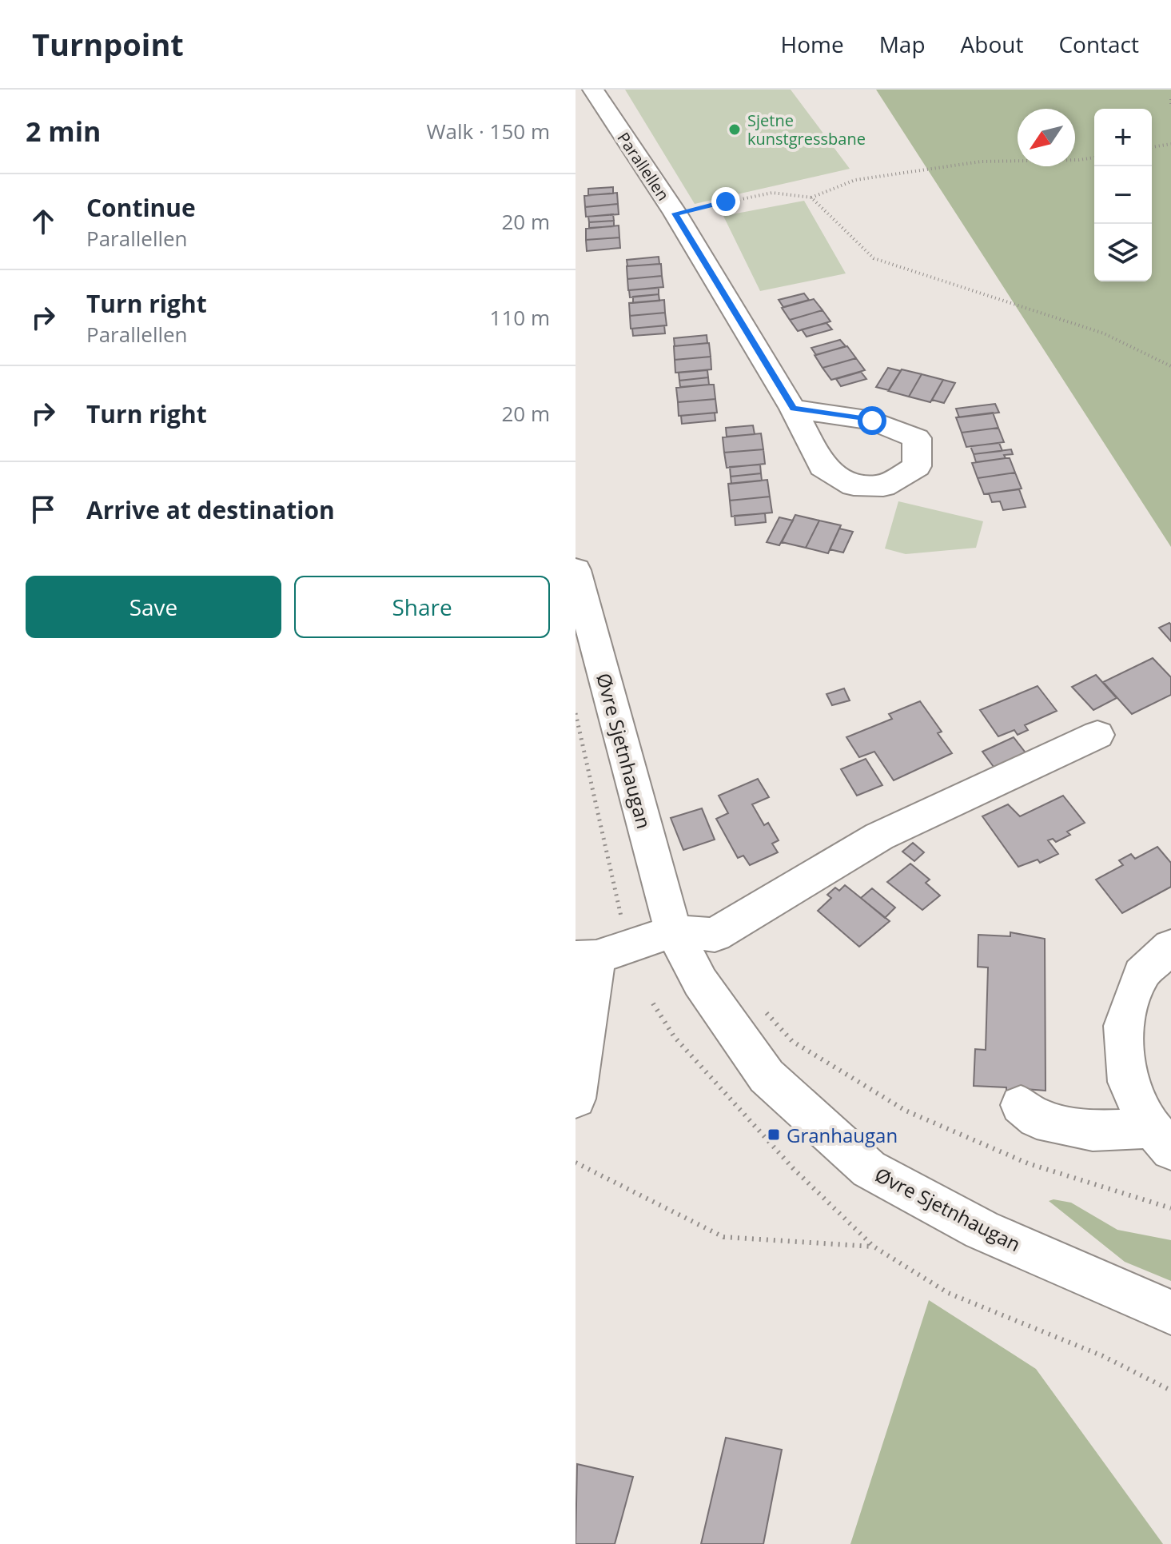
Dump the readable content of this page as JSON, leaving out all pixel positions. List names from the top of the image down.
{
  "streets": {
    "street": ["Parallellen", "Øvre Sjetnhaugan"]
  },
  "places": {
    "other": ["Sjetne kunstgressbane"],
    "transit": ["Granhaugan"]
  },
  "north": "bottom left",
  "page": {
    "header": "Turnpoint",
    "nav": [
      "Home",
      "Map",
      "About",
      "Contact"
    ],
    "heading": ["2 min", "Walk · 150 m"],
    "map_buttons": ["+", "−"],
    "list": [
      ["Continue", "Parallellen", "20 m"],
      ["Turn right", "Parallellen", "110 m"],
      ["Turn right", "20 m"],
      "Arrive at destination"
    ],
    "buttons": ["Save", "Share"]
  }
}
